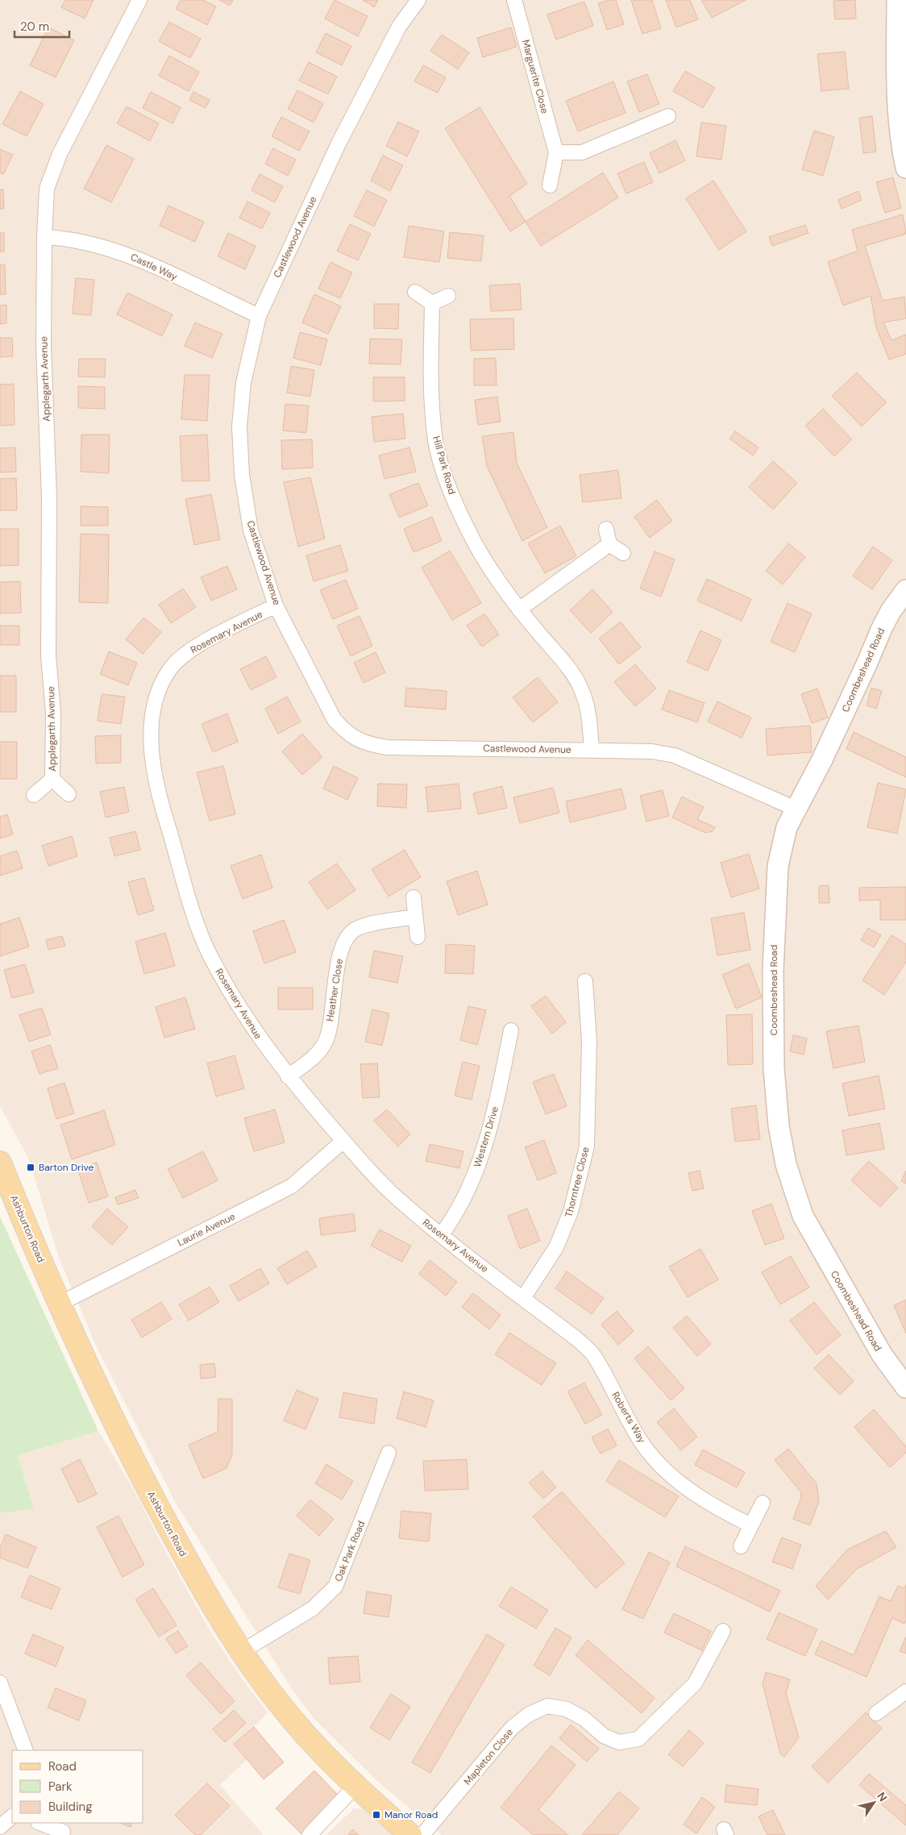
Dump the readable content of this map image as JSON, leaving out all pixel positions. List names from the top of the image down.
{
  "streets": {
    "main road": ["Ashburton Road"],
    "street": [
      "Marguerite Close",
      "Castlewood Avenue",
      "Castle Way",
      "Applegarth Avenue",
      "Hill Park Road",
      "Rosemary Avenue",
      "Coombeshead Road",
      "Heather Close",
      "Western Drive",
      "Thorntree Close",
      "Laurie Avenue",
      "Roberts Way",
      "Oak Park Road",
      "Mapleton Close"
    ]
  },
  "crossings": [
    ["Castlewood Avenue", "Castle Way"],
    ["Castlewood Avenue", "Hill Park Road"],
    ["Castlewood Avenue", "Rosemary Avenue"],
    ["Castlewood Avenue", "Coombeshead Road"],
    ["Castle Way", "Applegarth Avenue"],
    ["Rosemary Avenue", "Heather Close"],
    ["Rosemary Avenue", "Western Drive"],
    ["Rosemary Avenue", "Thorntree Close"],
    ["Rosemary Avenue", "Laurie Avenue"],
    ["Rosemary Avenue", "Roberts Way"],
    ["Ashburton Road", "Laurie Avenue"],
    ["Ashburton Road", "Oak Park Road"]
  ],
  "places": {
    "transit": ["Barton Drive", "Manor Road"]
  },
  "legend": ["Road", "Park", "Building"],
  "scale_bar": "20 m",
  "north": "top right"
}
